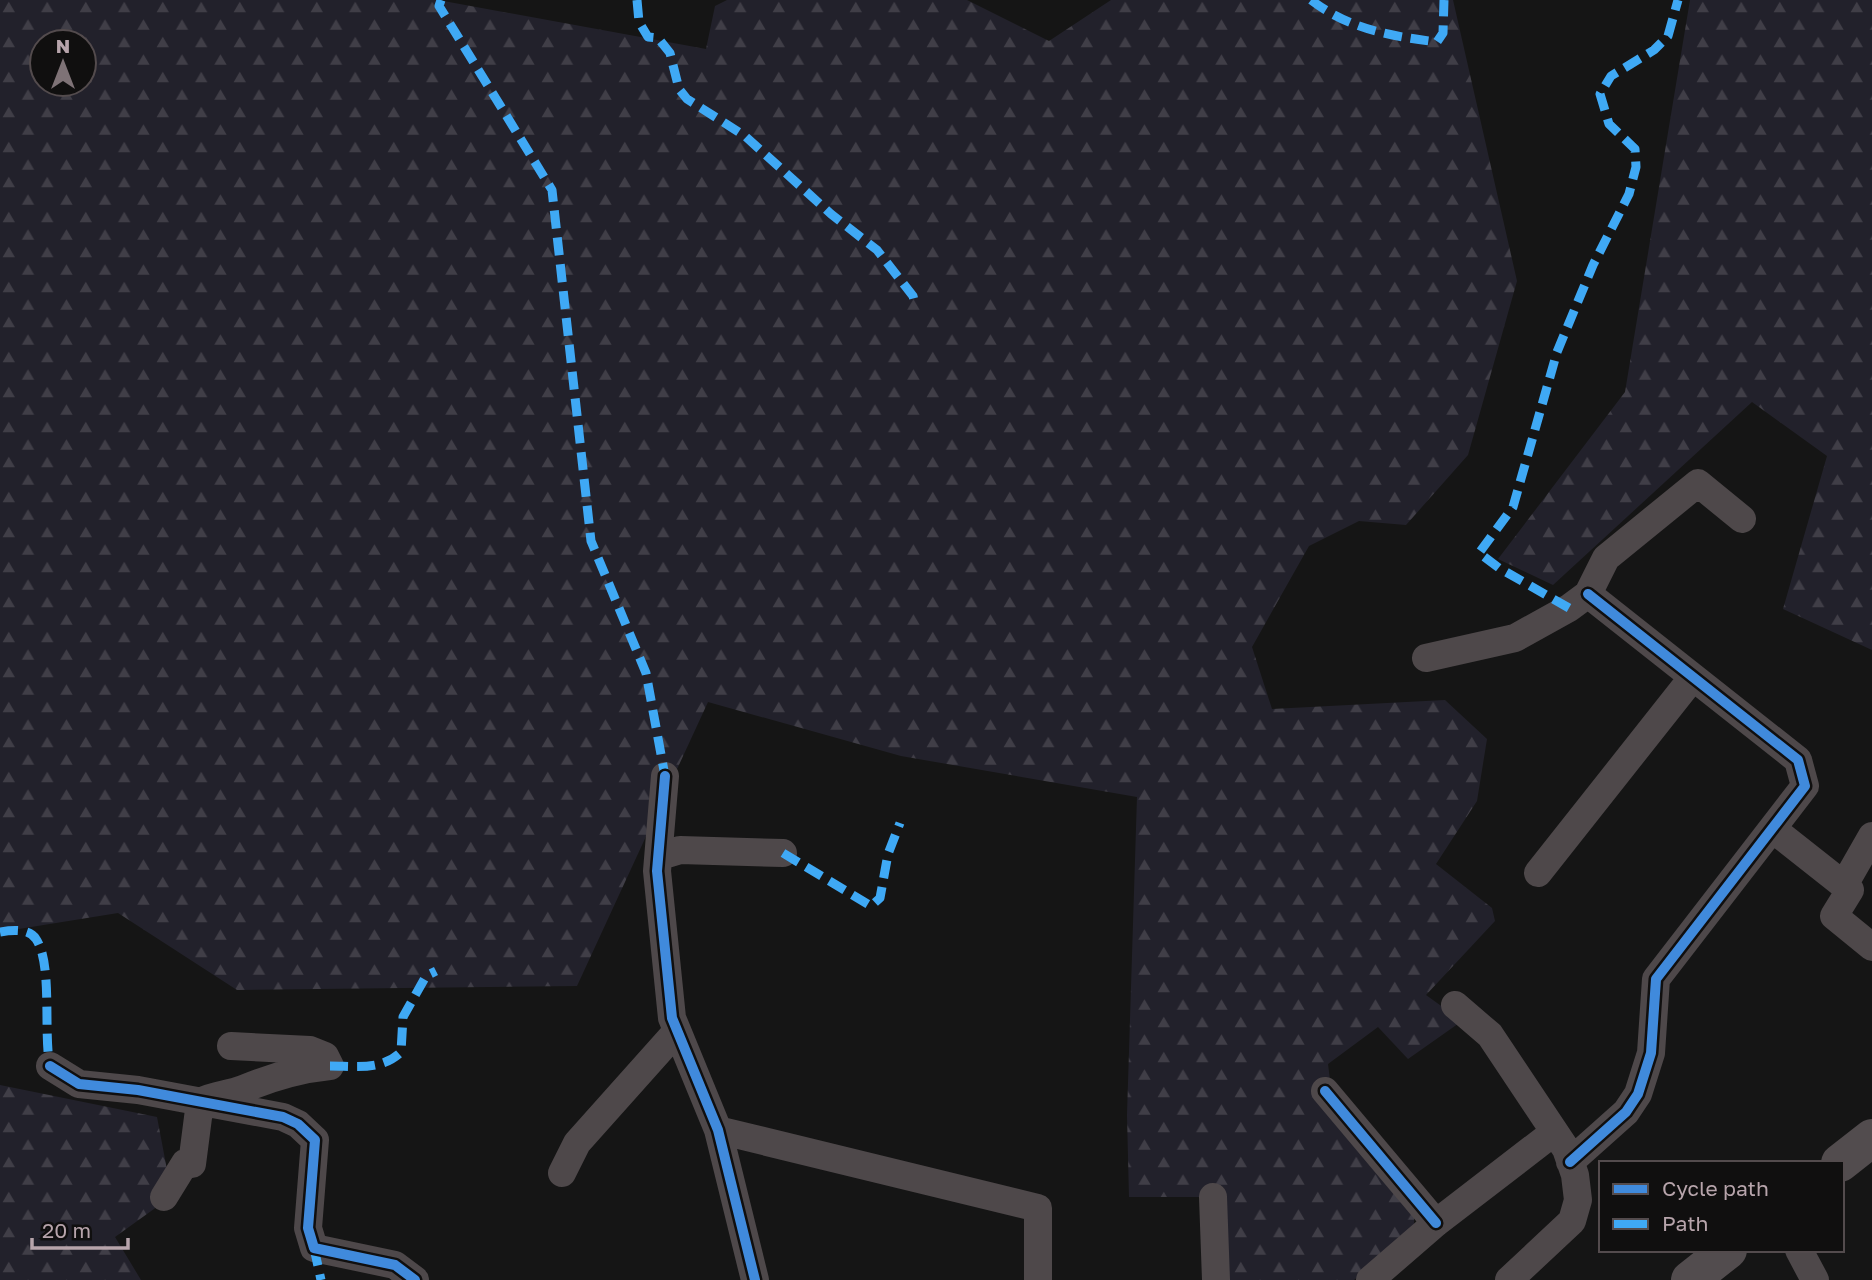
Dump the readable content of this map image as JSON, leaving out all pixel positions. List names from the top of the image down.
{
  "legend": ["Cycle path", "Path"],
  "scale_bar": "20 m",
  "north": "top"
}
